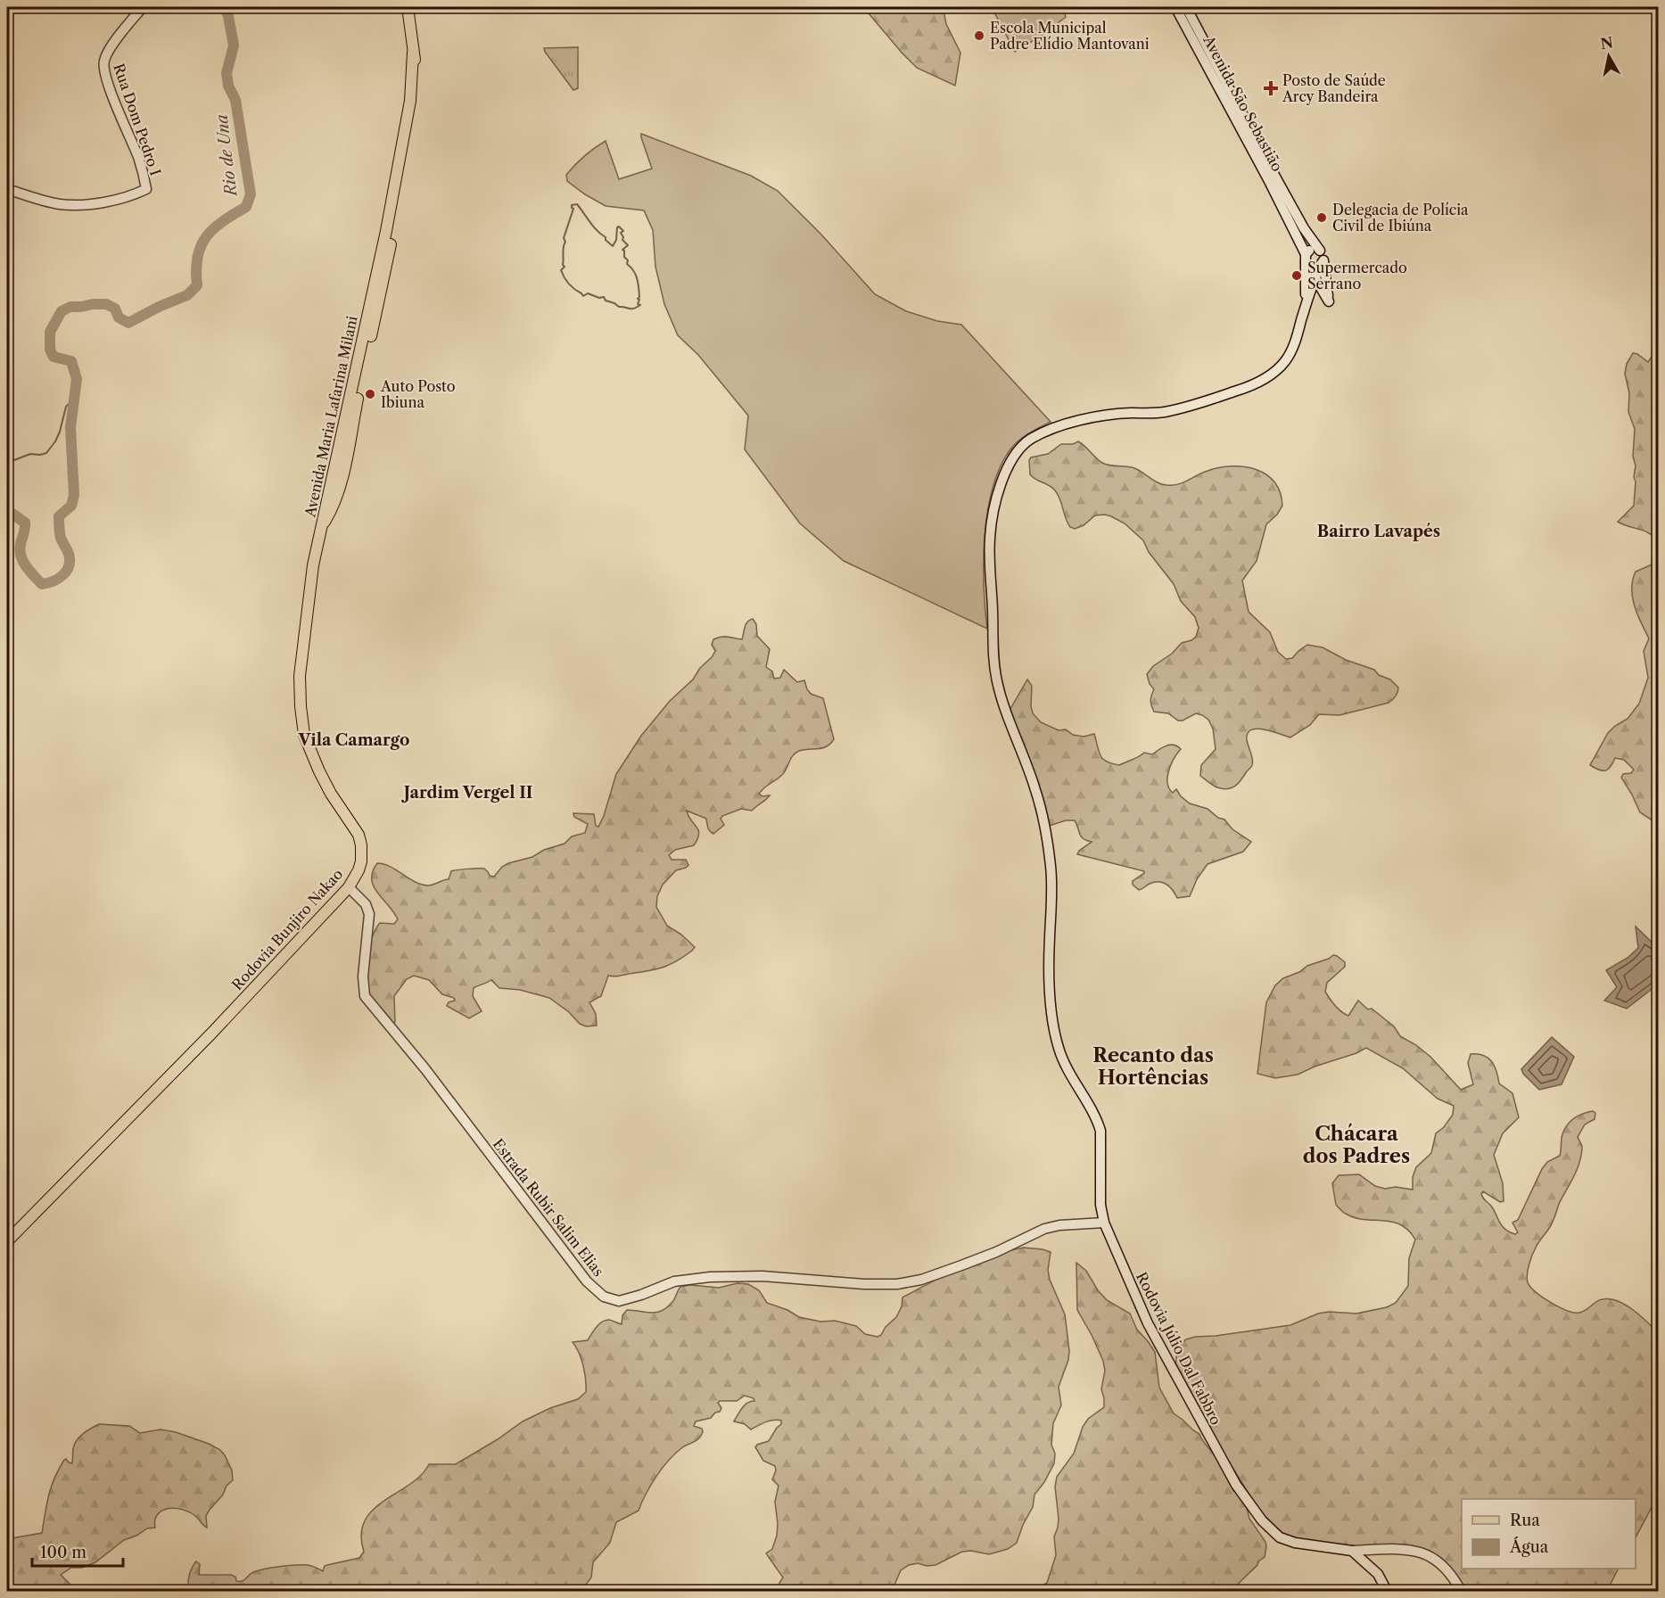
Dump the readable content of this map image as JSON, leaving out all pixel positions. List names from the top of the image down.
{
  "streets": {
    "main road": [
      "Avenida São Sebastião",
      "Rua Dom Pedro I",
      "Avenida Maria Lafarina Milani",
      "Rodovia Bunjiro Nakao",
      "Estrada Rubir Salim Elias",
      "Rodovia Júlio Dal Fabbro"
    ]
  },
  "crossings": [
    ["Avenida São Sebastião", "Rodovia Júlio Dal Fabbro"],
    ["Avenida Maria Lafarina Milani", "Rodovia Bunjiro Nakao"],
    ["Rodovia Bunjiro Nakao", "Estrada Rubir Salim Elias"],
    ["Estrada Rubir Salim Elias", "Rodovia Júlio Dal Fabbro"]
  ],
  "districts": [
    "Bairro Lavapés",
    "Vila Camargo",
    "Jardim Vergel II",
    "Recanto das Hortências",
    "Chácara dos Padres"
  ],
  "water": ["Rio de Una"],
  "places": {
    "other": [
      "Escola Municipal Padre Elídio Mantovani",
      "Delegacia de Polícia Civil de Ibiúna",
      "Supermercado Serrano",
      "Auto Posto Ibiuna"
    ],
    "health": ["Posto de Saúde Arcy Bandeira"]
  },
  "legend": ["Rua", "Água"],
  "scale_bar": "100 m",
  "north": "top"
}
